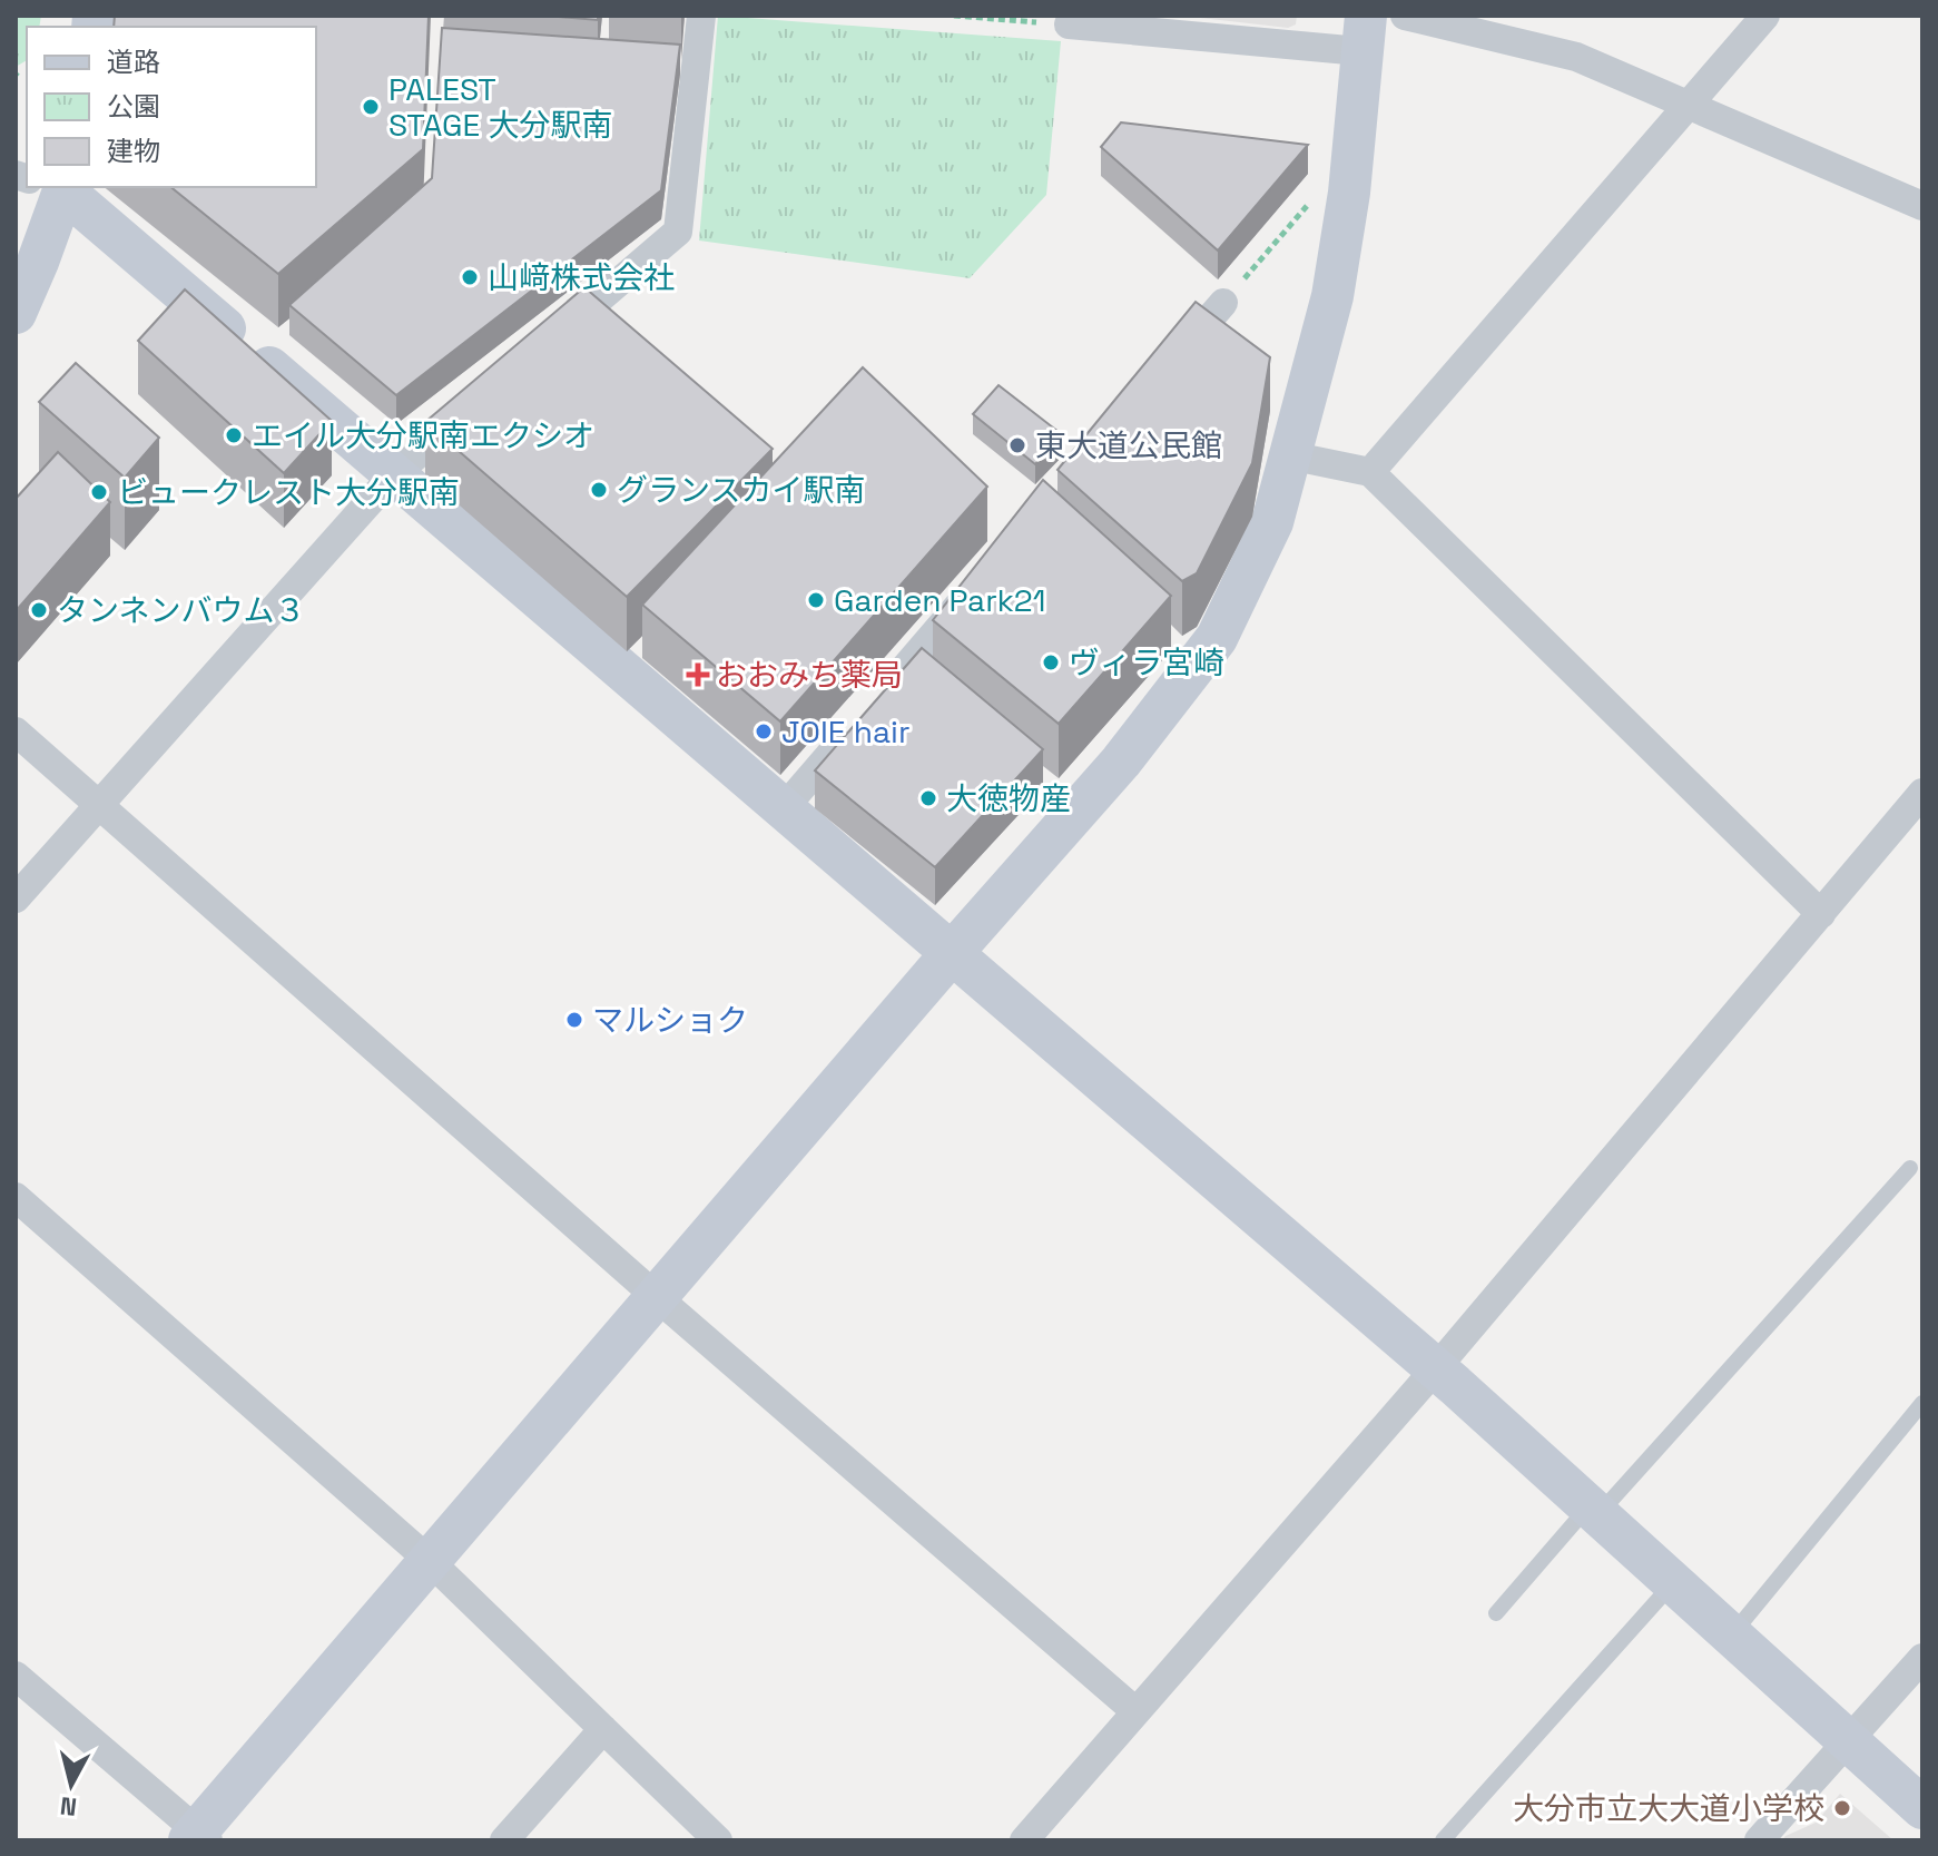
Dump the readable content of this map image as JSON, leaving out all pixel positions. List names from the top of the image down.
{
  "places": {
    "other": [
      "PALEST STAGE 大分駅南",
      "山﨑株式会社",
      "エイル大分駅南エクシオ",
      "東大道公民館",
      "グランスカイ駅南",
      "ビュークレスト大分駅南",
      "Garden Park21",
      "タンネンバウム３",
      "ヴィラ宮崎",
      "JOIE hair",
      "大徳物産",
      "マルショク",
      "大分市立大大道小学校"
    ],
    "health": ["おおみち薬局"]
  },
  "legend": ["道路", "公園", "建物"],
  "north": "bottom"
}
